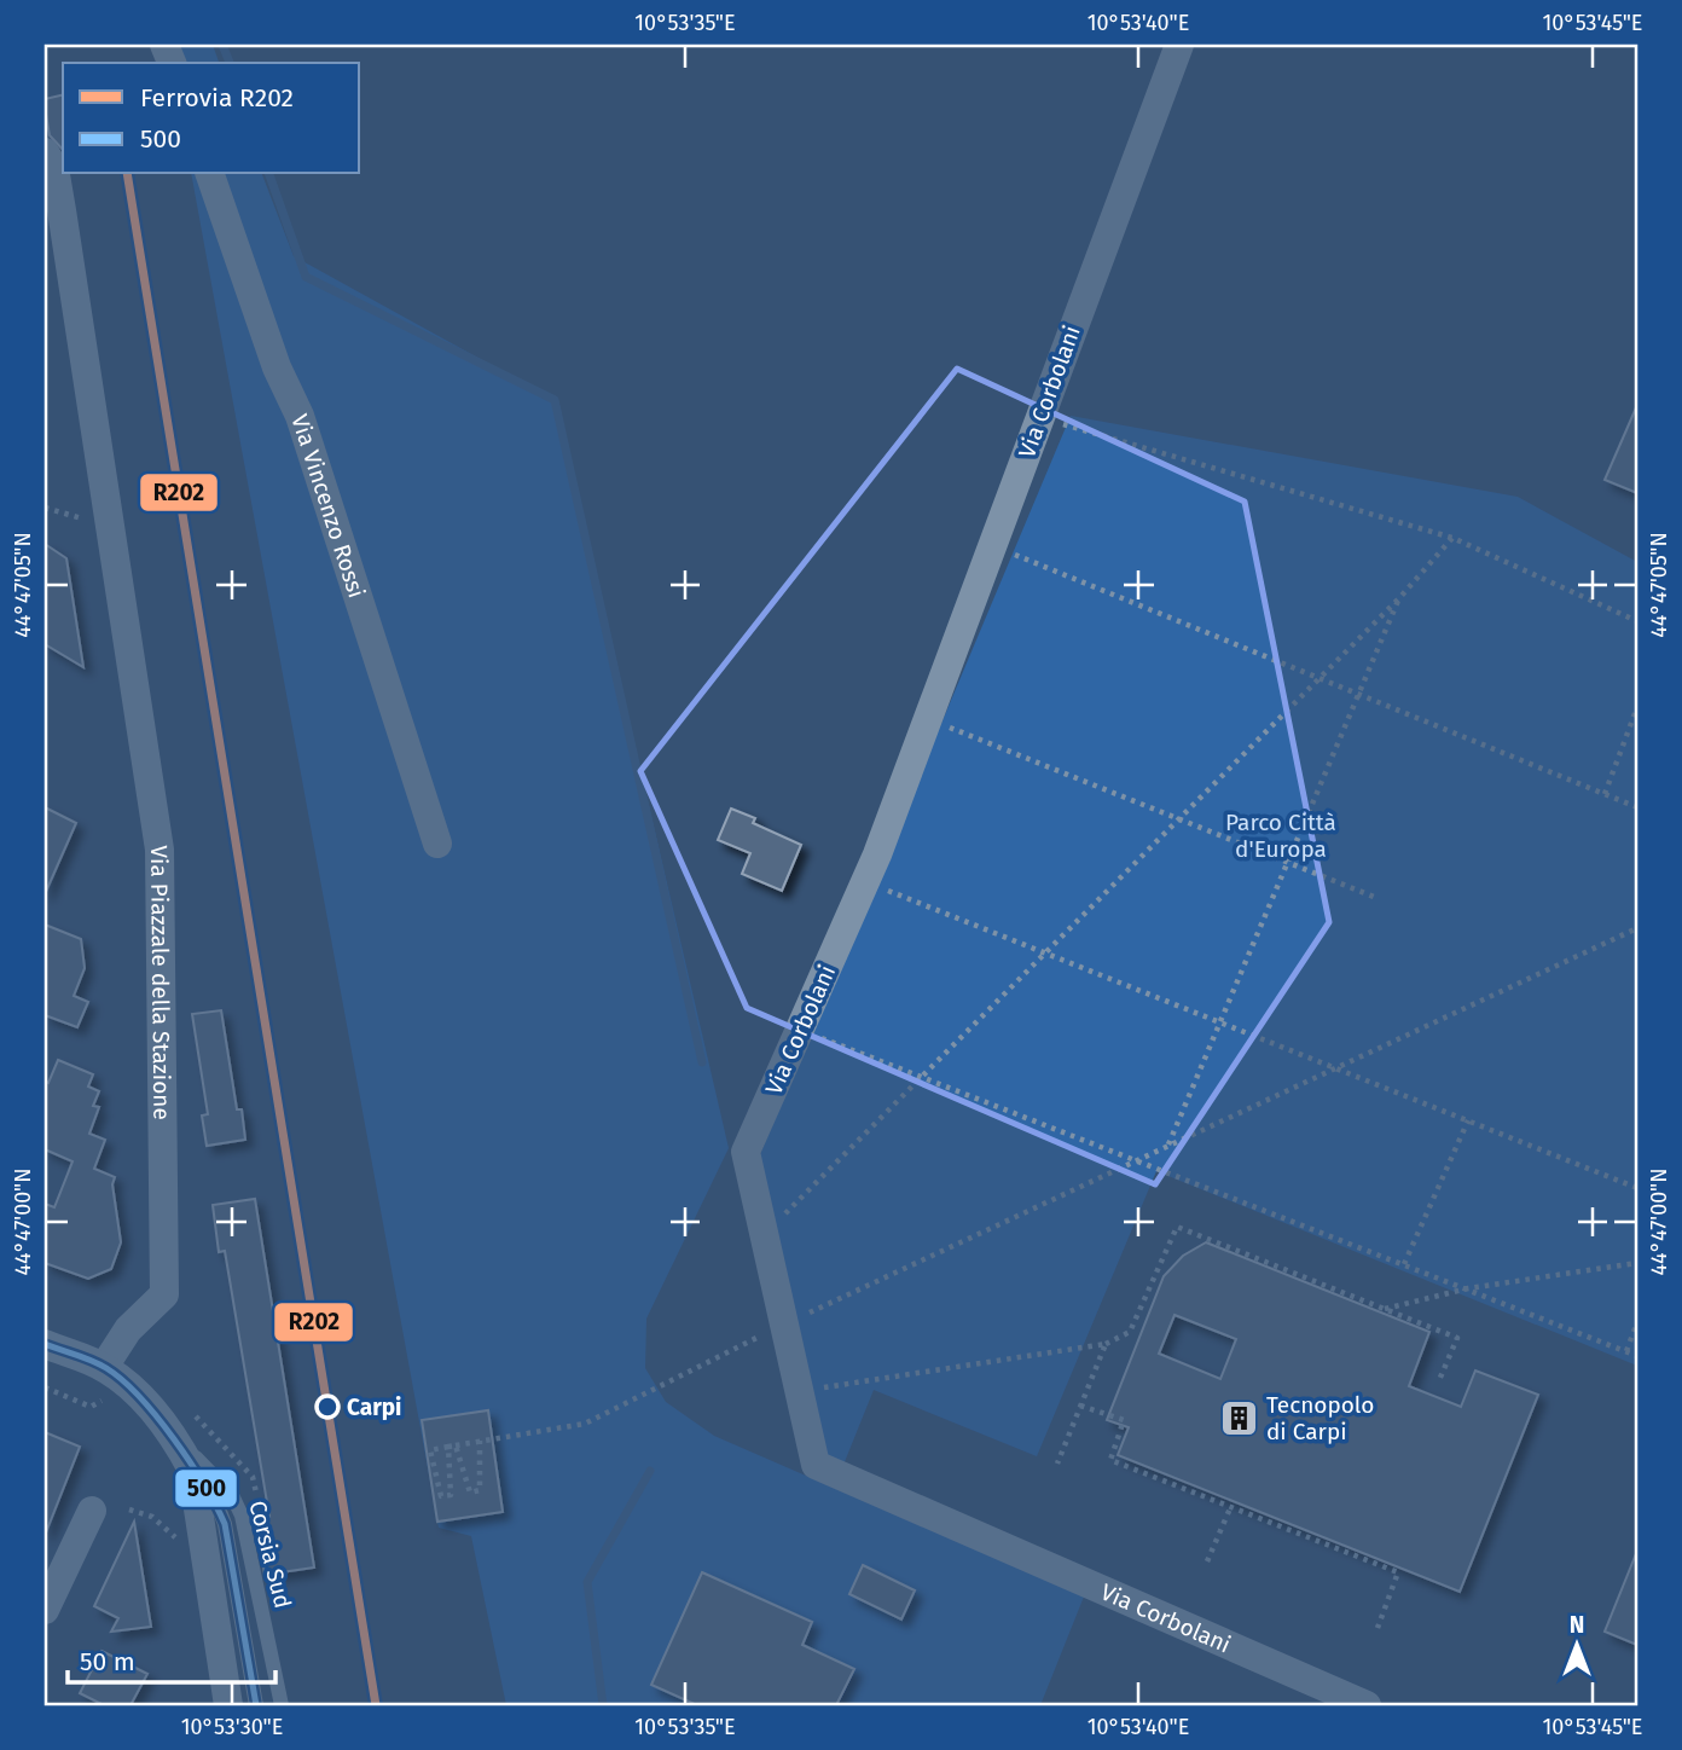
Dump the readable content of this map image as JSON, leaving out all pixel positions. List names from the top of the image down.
{
  "streets": {
    "street": ["Via Corbolani", "Via Vincenzo Rossi", "Via Piazzale della Stazione"],
    "lane": ["Corsia Sud"]
  },
  "parks": ["Parco Città d'Europa"],
  "places": {
    "other": ["Carpi"],
    "building": ["Tecnopolo di Carpi"]
  },
  "lines": ["rail line R202", "transit line 500"],
  "legend": ["Ferrovia R202", "500"],
  "scale_bar": "50 m",
  "north": "top",
  "coordinates": [
    "10°53'35\"E",
    "10°53'40\"E",
    "10°53'45\"E",
    "44°47'05\"N",
    "44°47'00\"N",
    "10°53'30\"E"
  ]
}
